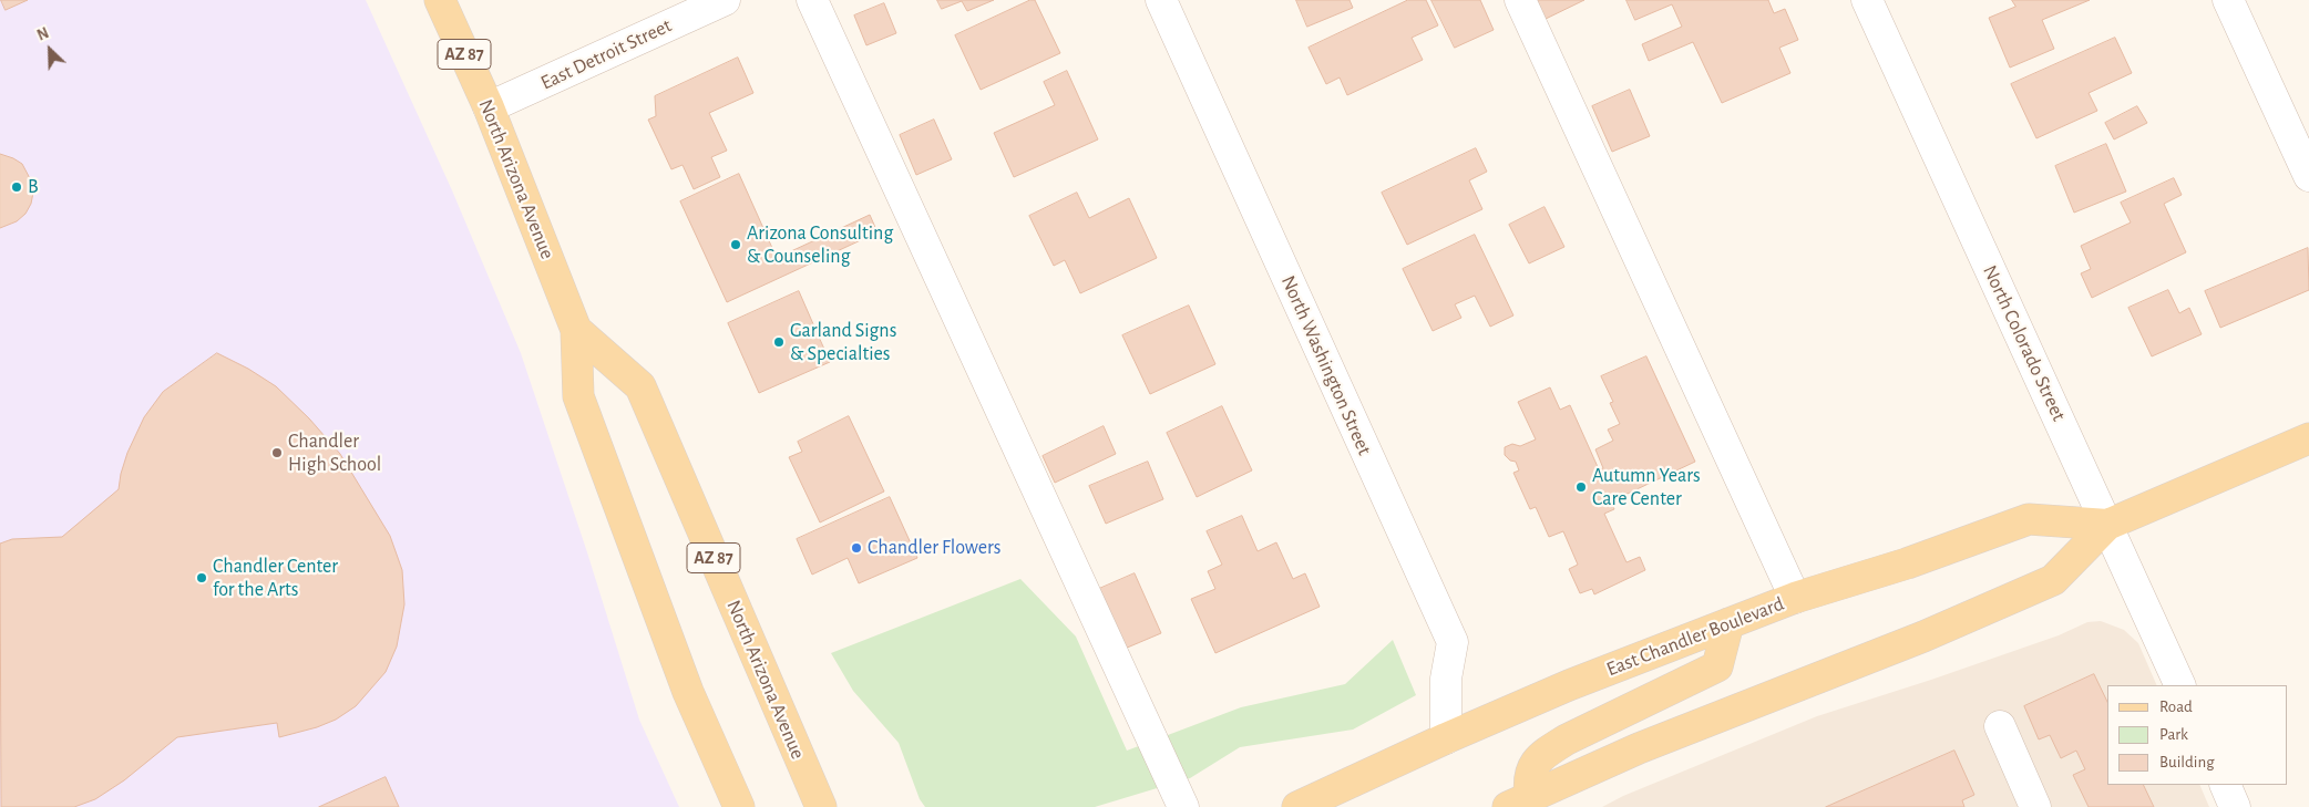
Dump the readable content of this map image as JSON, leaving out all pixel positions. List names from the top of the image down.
{
  "streets": {
    "main road": ["AZ 87", "North Arizona Avenue", "East Chandler Boulevard"],
    "street": ["East Detroit Street", "North Colorado Street", "North Washington Street"]
  },
  "crossings": [
    ["East Detroit Street", "North Arizona Avenue"],
    ["North Colorado Street", "East Chandler Boulevard"],
    ["North Washington Street", "East Chandler Boulevard"]
  ],
  "places": [
    "B",
    "Arizona Consulting & Counseling",
    "Garland Signs & Specialties",
    "Chandler High School",
    "Autumn Years Care Center",
    "Chandler Flowers",
    "Chandler Center for the Arts"
  ],
  "legend": ["Road", "Park", "Building"],
  "north": "top left"
}
